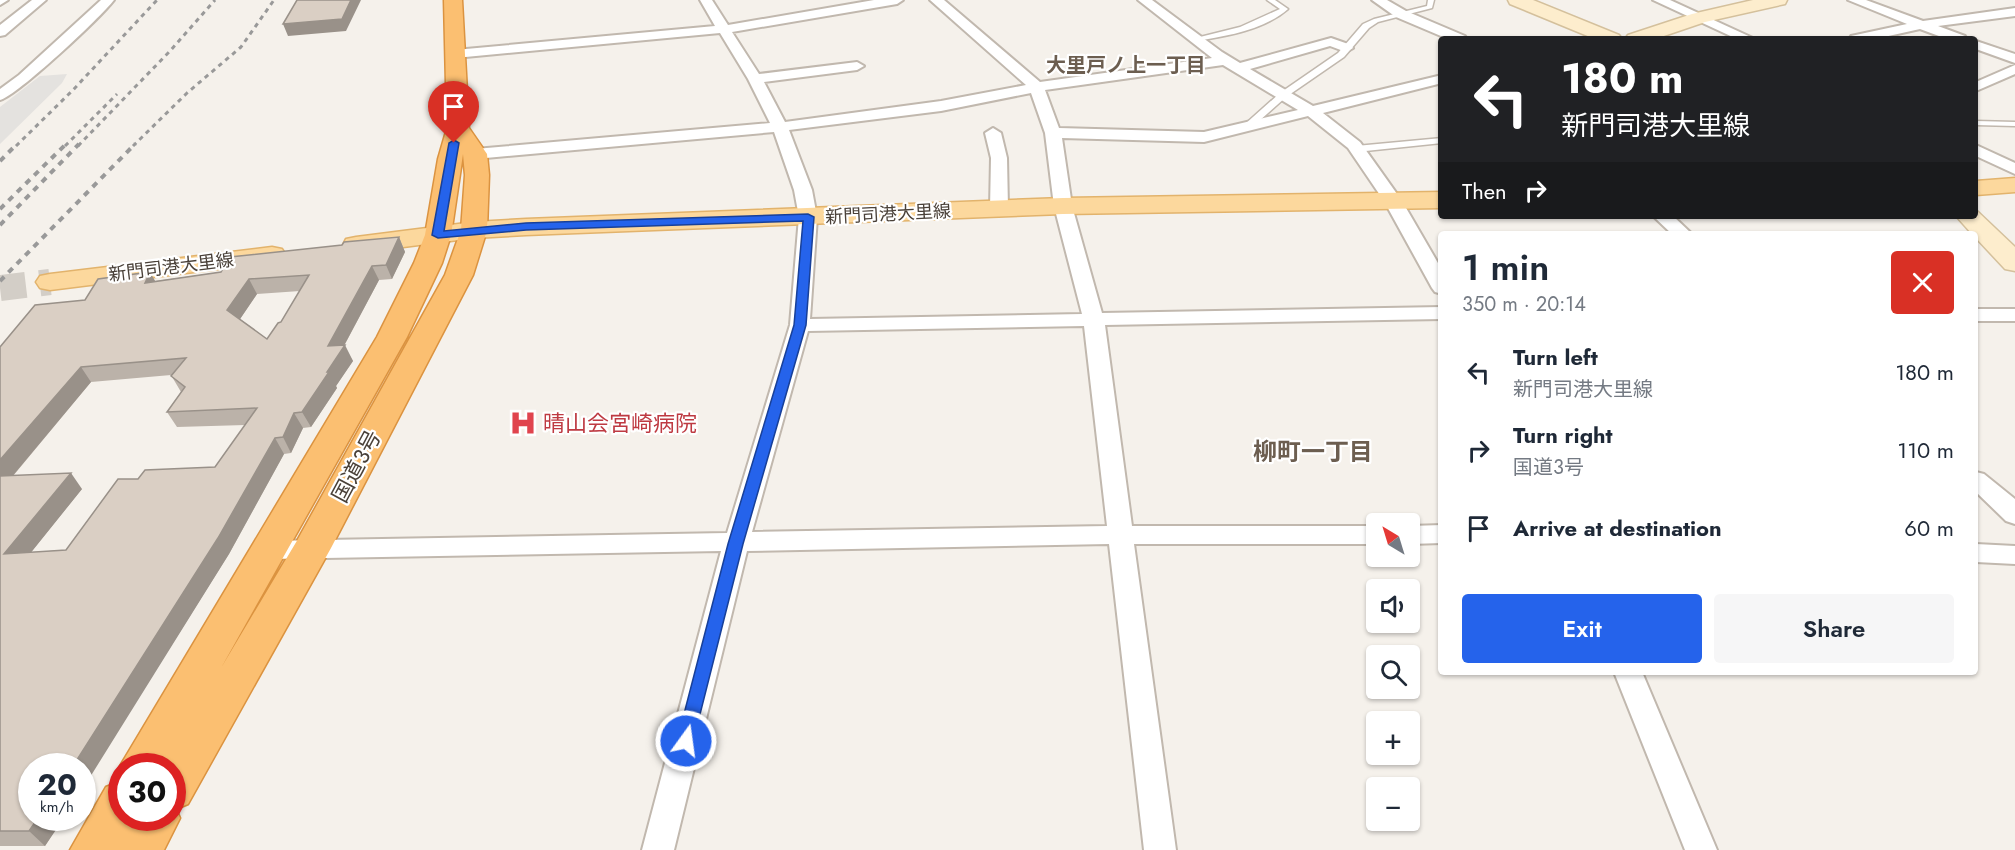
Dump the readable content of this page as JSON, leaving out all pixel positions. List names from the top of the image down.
{
  "streets": {
    "highway": ["国道3号"],
    "main road": ["新門司港大里線"]
  },
  "crossings": [
    ["新門司港大里線", "国道3号"]
  ],
  "districts": ["大里戸ノ上一丁目", "柳町一丁目"],
  "places": {
    "hospital": ["晴山会宮崎病院"]
  },
  "north": "top left",
  "page": {
    "turn": ["180 m", "新門司港大里線"],
    "then": "Then",
    "heading": ["1 min", "350 m · 20:14"],
    "list": [
      {
        "name": "Turn left",
        "note": "新門司港大里線",
        "value": "180 m"
      },
      {
        "name": "Turn right",
        "note": "国道3号",
        "value": "110 m"
      },
      {
        "name": "Arrive at destination",
        "value": "60 m"
      }
    ],
    "map_buttons": ["+", "−"],
    "buttons": ["Exit", "Share"],
    "speed": "20 km/h",
    "limit": "30"
  }
}
